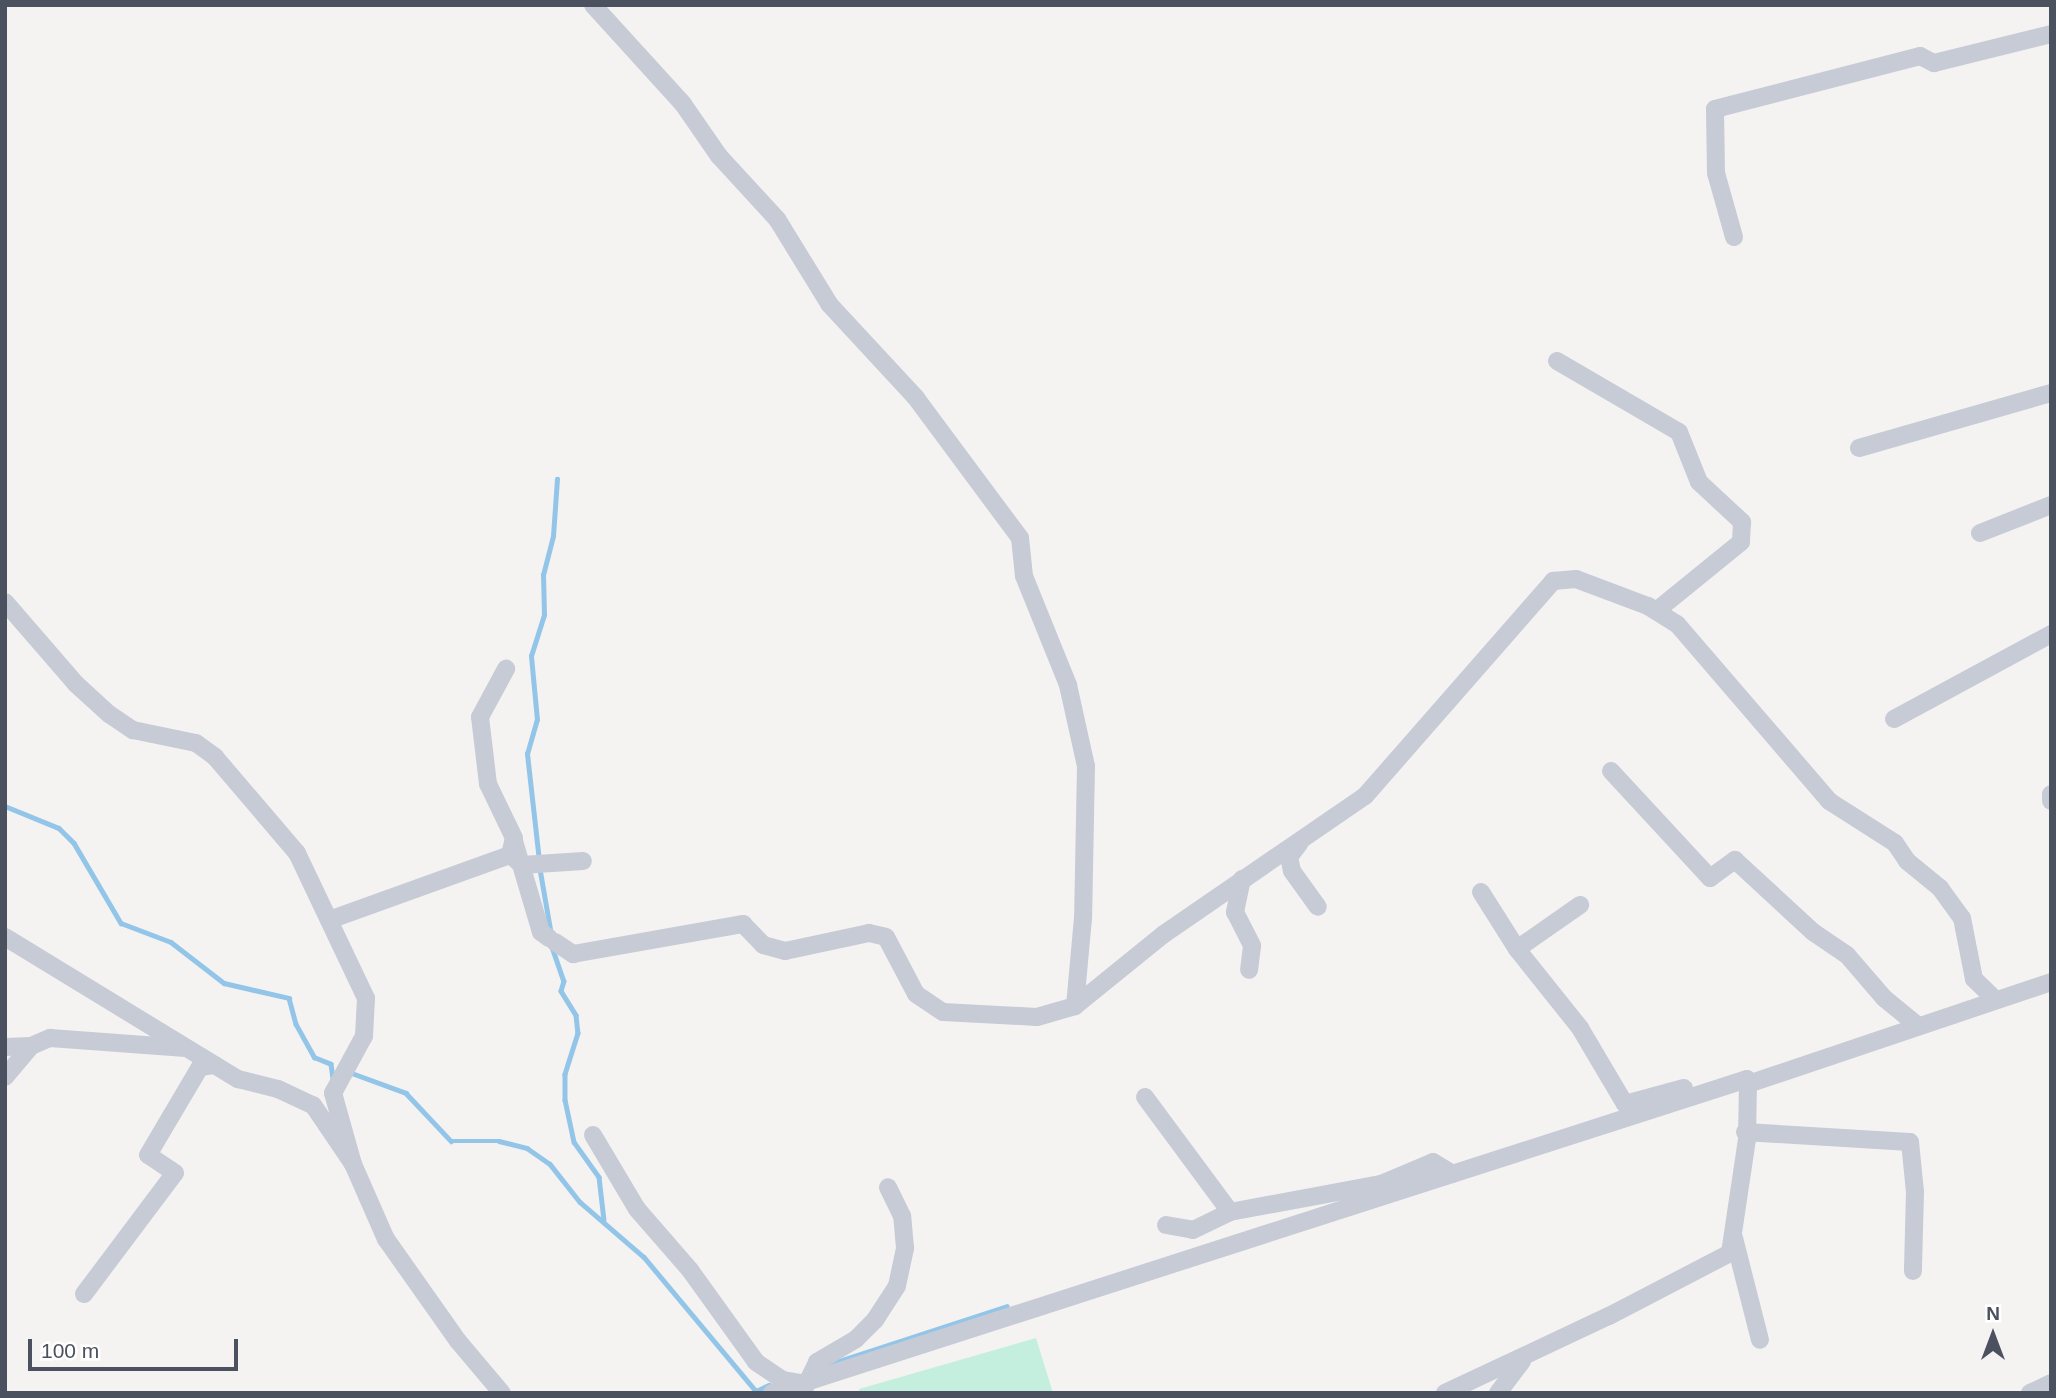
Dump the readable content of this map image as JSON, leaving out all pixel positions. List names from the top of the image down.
{
  "scale_bar": "100 m",
  "north": "top"
}
